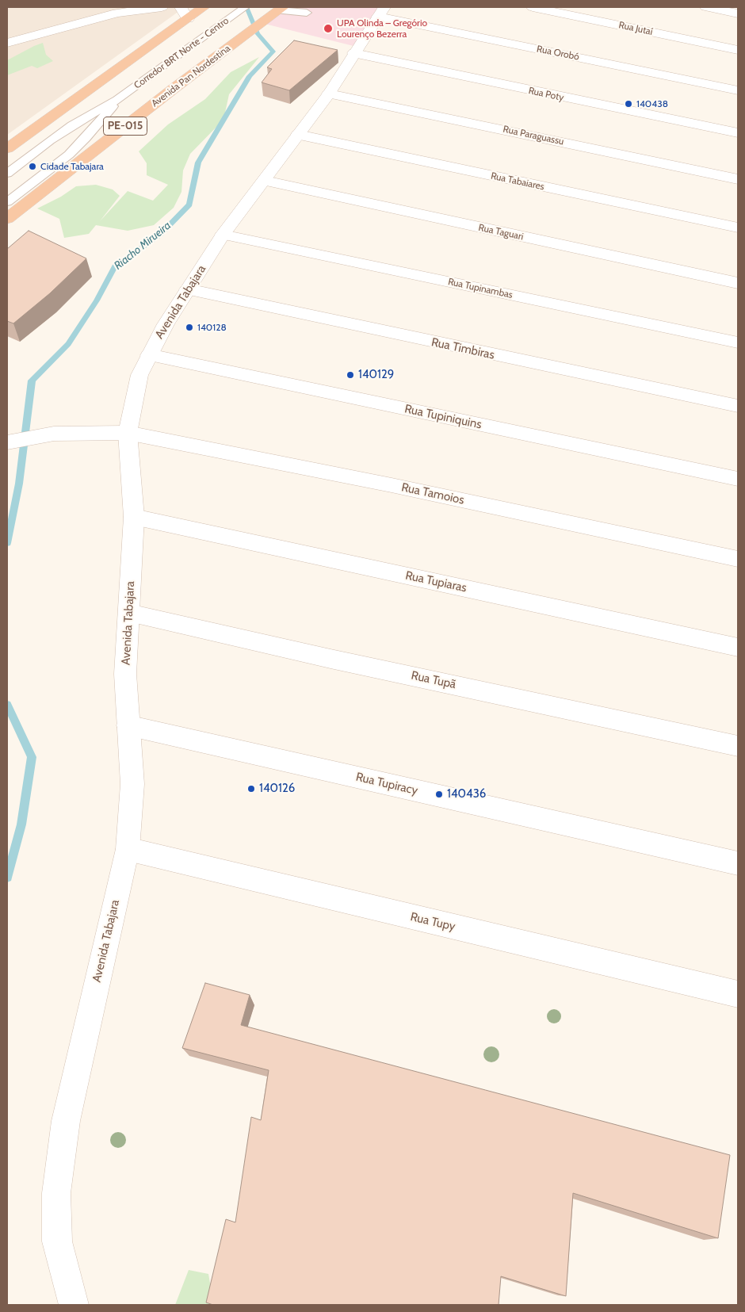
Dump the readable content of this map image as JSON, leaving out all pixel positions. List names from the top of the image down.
{
  "streets": {
    "highway": ["Avenida Pan Nordestina", "PE-015"],
    "street": [
      "Rua Jutaí",
      "Rua Orobó",
      "Rua Poty",
      "Rua Paraguassu",
      "Rua Tabaiares",
      "Rua Taguari",
      "Rua Tupinambas",
      "Avenida Tabajara",
      "Rua Timbiras",
      "Rua Tupiniquins",
      "Rua Tamoios",
      "Rua Tupiaras",
      "Rua Tupã",
      "Rua Tupiracy",
      "Rua Tupy"
    ],
    "lane": ["Corredor BRT Norte - Centro"]
  },
  "crossings": [
    ["Rua Orobó", "Avenida Tabajara"],
    ["Rua Poty", "Avenida Tabajara"],
    ["Rua Paraguassu", "Avenida Tabajara"],
    ["Rua Tabaiares", "Avenida Tabajara"],
    ["Rua Taguari", "Avenida Tabajara"],
    ["Rua Tupinambas", "Avenida Tabajara"],
    ["Avenida Tabajara", "Rua Timbiras"],
    ["Avenida Tabajara", "Rua Tupiniquins"],
    ["Avenida Tabajara", "Rua Tamoios"],
    ["Avenida Tabajara", "Rua Tupiaras"],
    ["Avenida Tabajara", "Rua Tupã"],
    ["Avenida Tabajara", "Rua Tupiracy"],
    ["Avenida Tabajara", "Rua Tupy"]
  ],
  "water": ["Riacho Mirueira"],
  "places": [
    "UPA Olinda – Gregório Lourenço Bezerra",
    "140438",
    "Cidade Tabajara",
    "140128",
    "140129",
    "140126",
    "140436"
  ]
}
